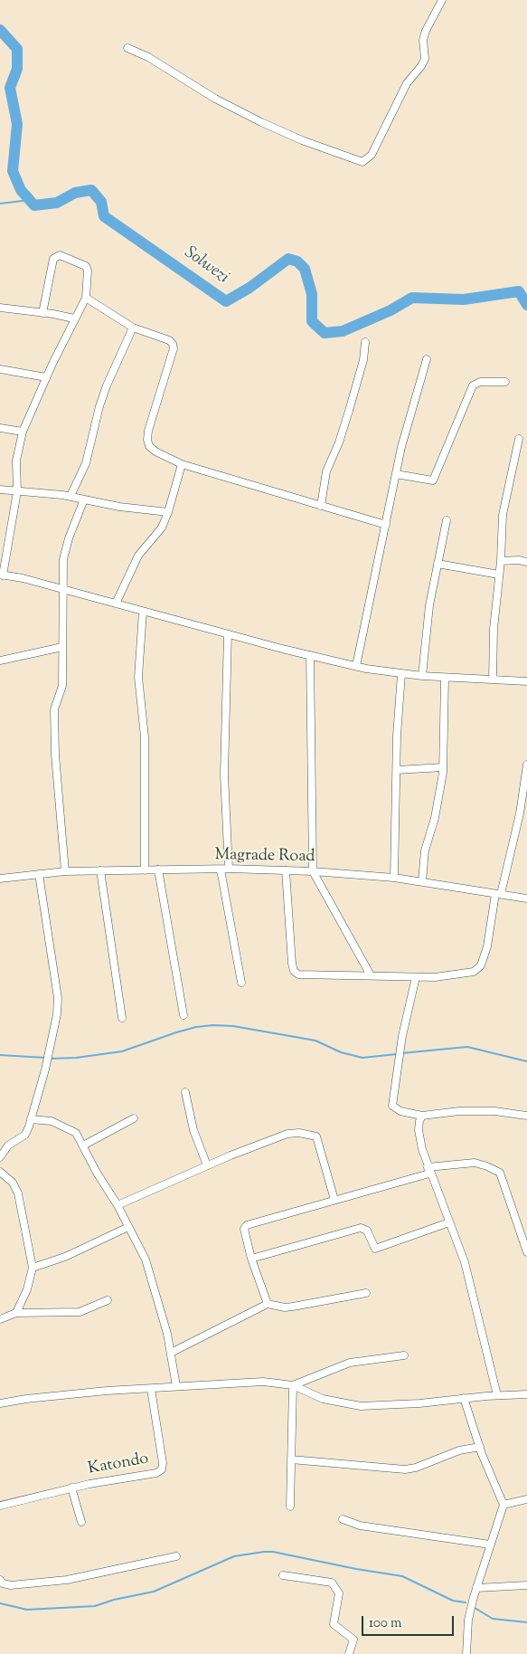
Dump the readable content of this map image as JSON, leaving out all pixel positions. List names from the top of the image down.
{
  "streets": {
    "street": ["Magrade Road", "Katondo"]
  },
  "water": ["Solwezi"],
  "scale_bar": "100 m"
}
